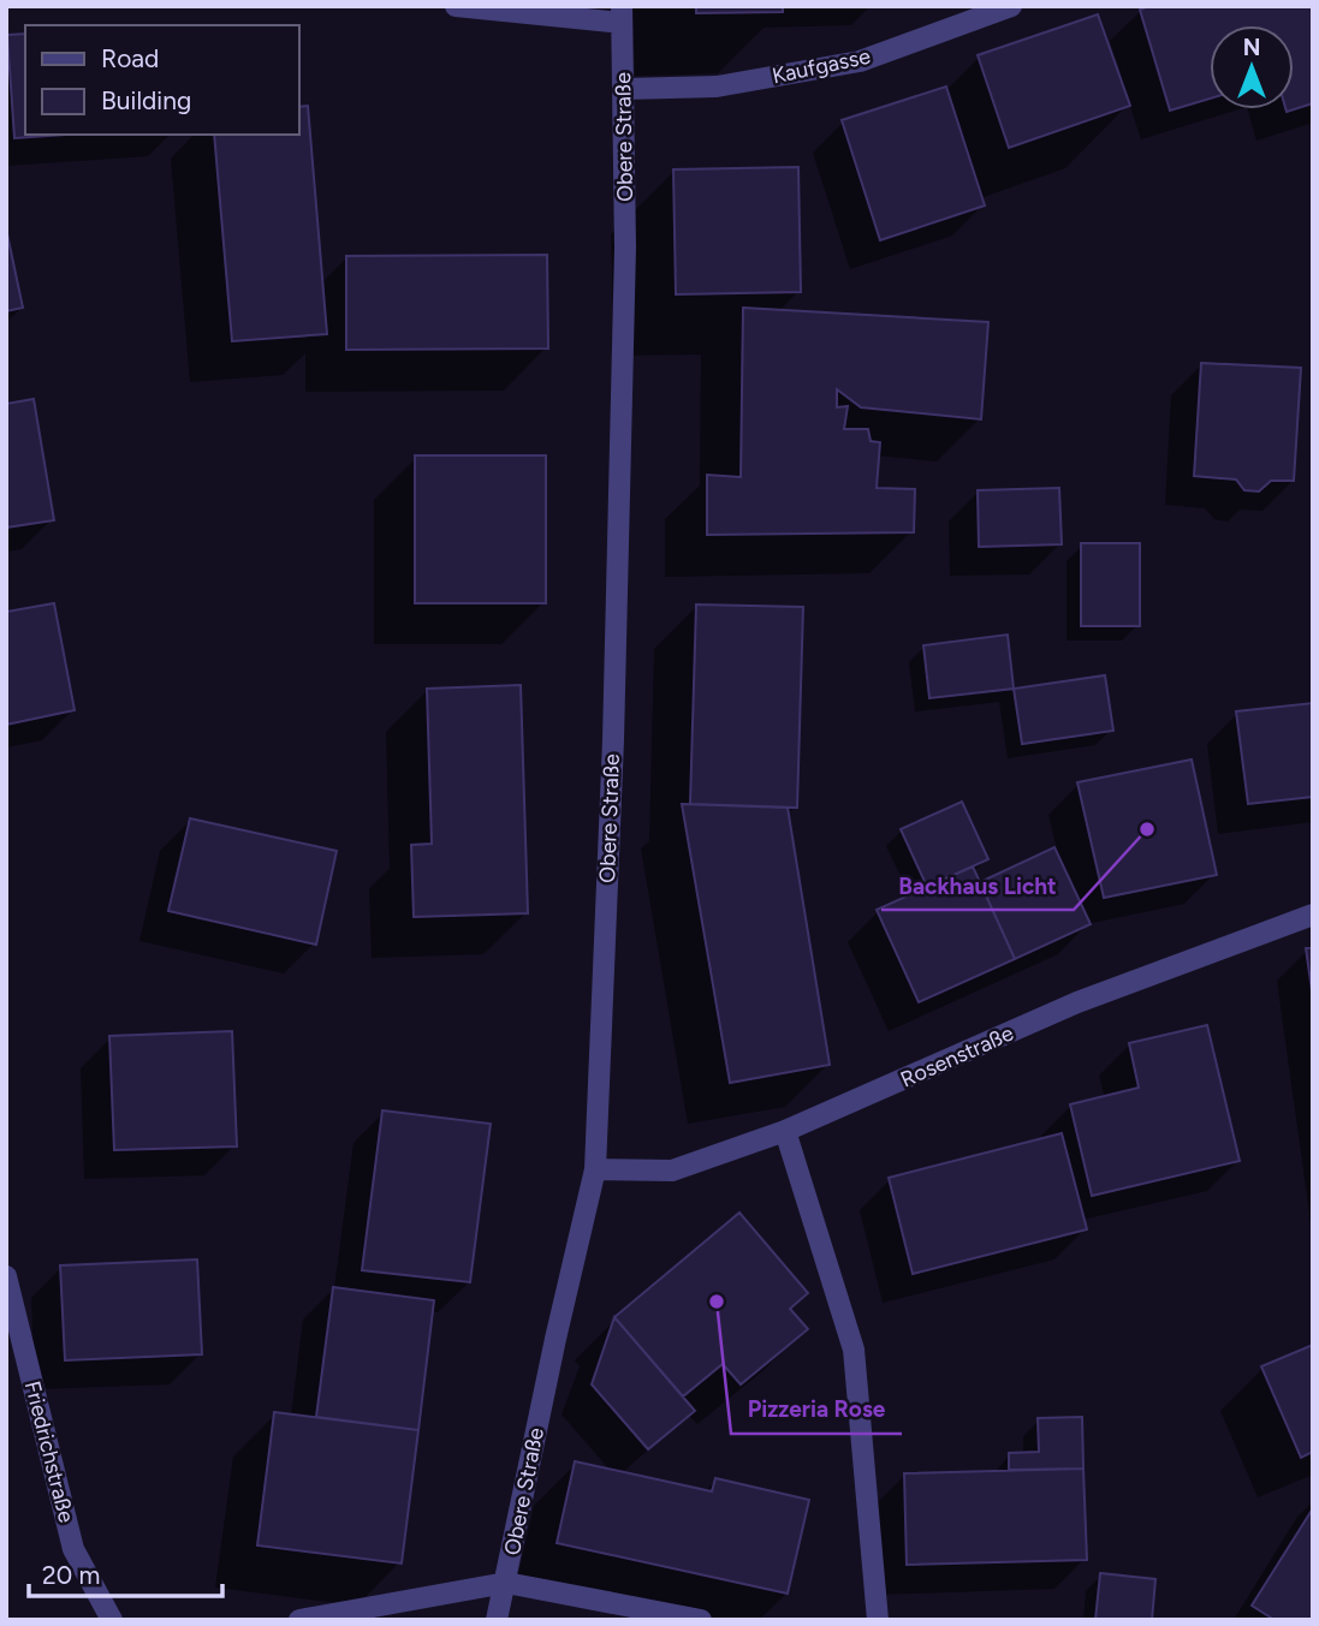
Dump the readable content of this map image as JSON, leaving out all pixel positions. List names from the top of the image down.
{
  "streets": {
    "street": [
      "Kaufgasse",
      "Obere Straße",
      "Rosenstraße",
      "Friedrichstraße"
    ]
  },
  "crossings": [
    ["Kaufgasse", "Obere Straße"],
    ["Obere Straße", "Rosenstraße"]
  ],
  "places": ["Backhaus Licht", "Pizzeria Rose"],
  "legend": ["Road", "Building"],
  "scale_bar": "20 m",
  "north": "top"
}
